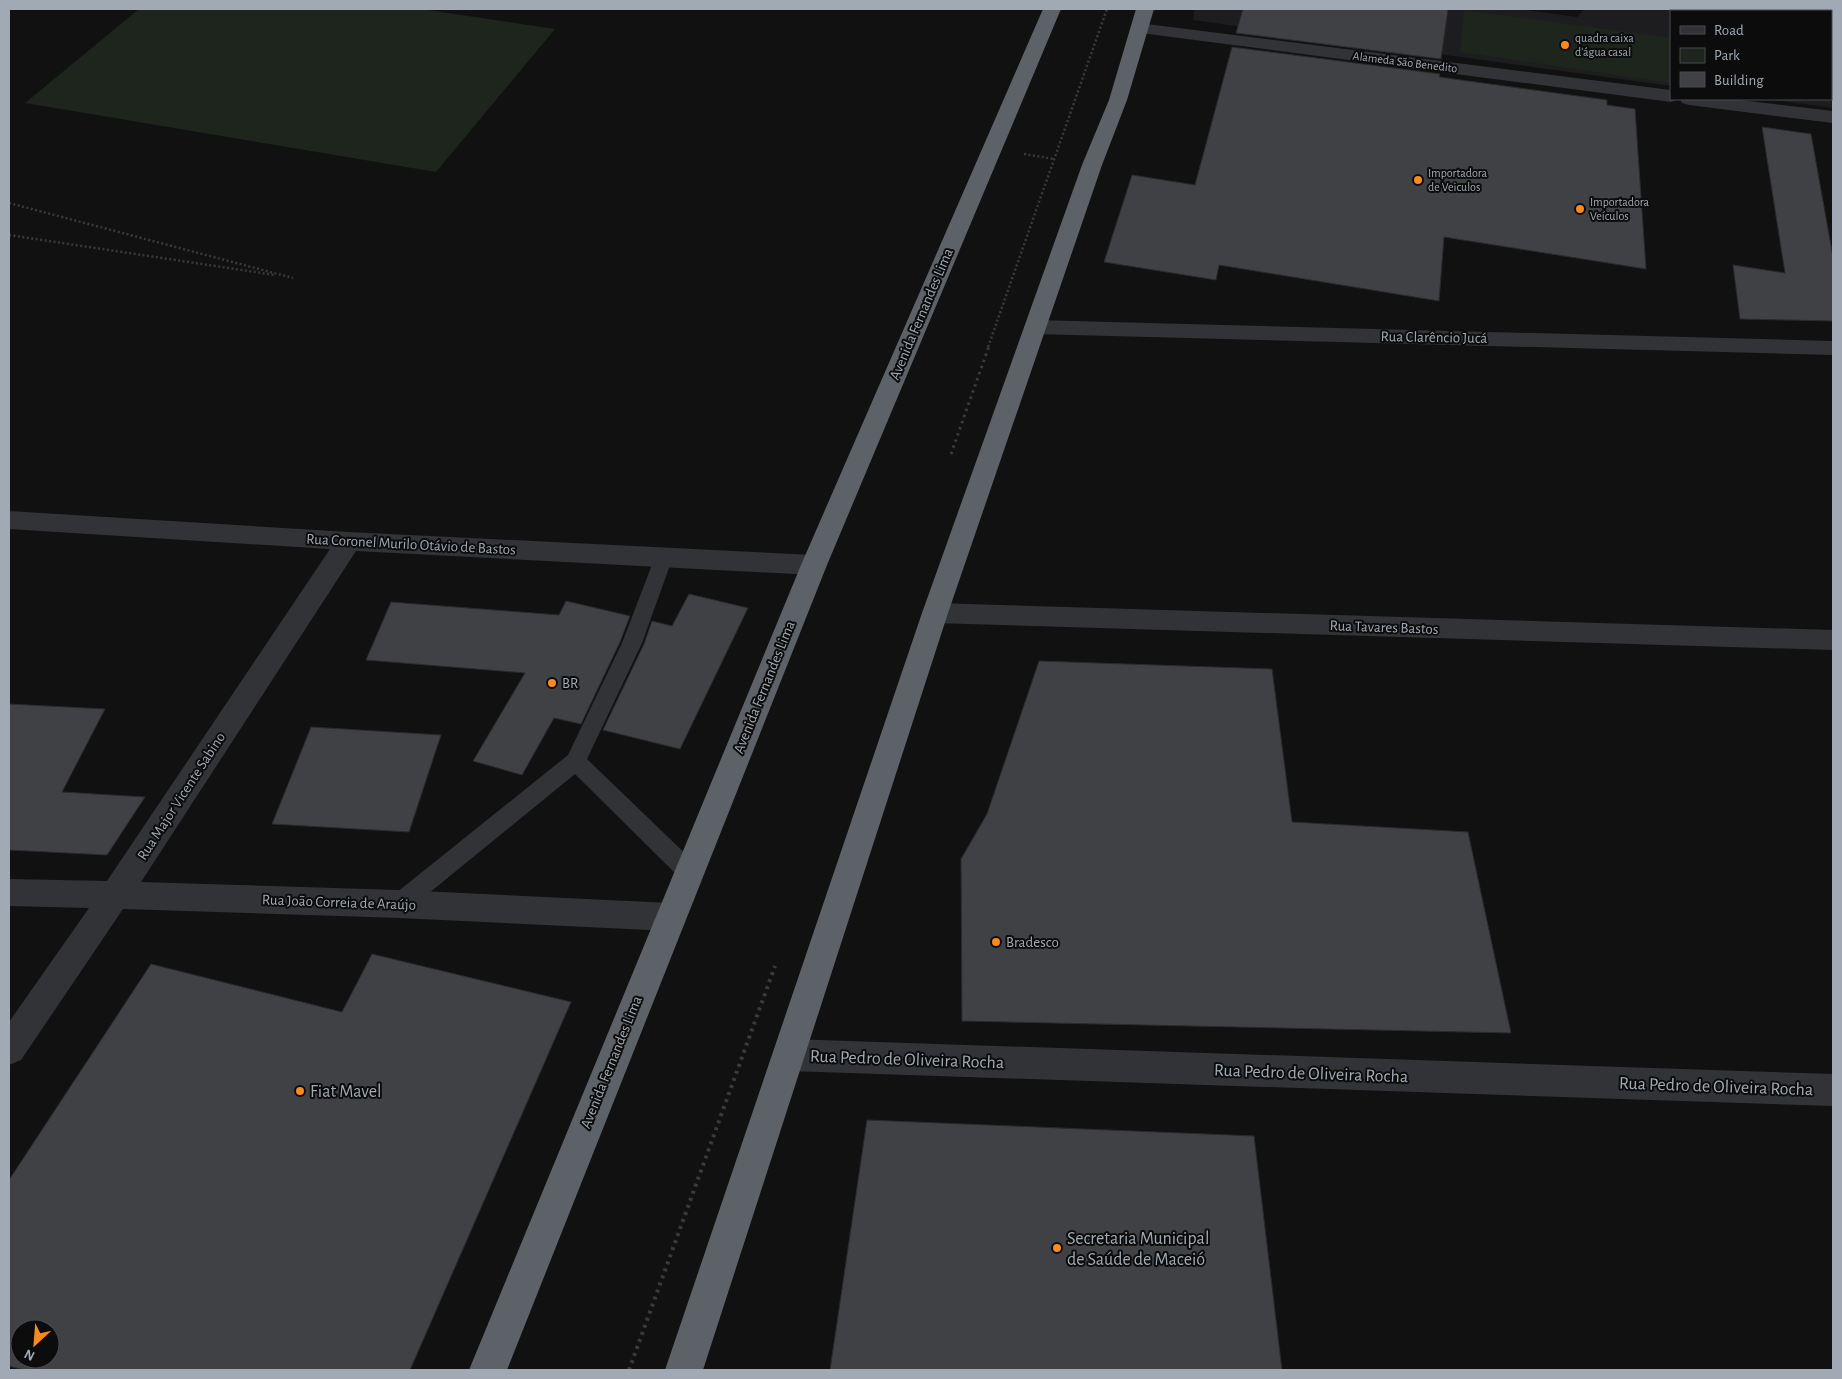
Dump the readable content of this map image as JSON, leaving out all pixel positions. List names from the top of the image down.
{
  "streets": {
    "highway": ["Avenida Fernandes Lima"],
    "street": [
      "Alameda São Benedito",
      "Rua Clarêncio Jucá",
      "Rua Coronel Murilo Otávio de Bastos",
      "Rua Tavares Bastos",
      "Rua Major Vicente Sabino",
      "Rua João Correia de Araújo",
      "Rua Pedro de Oliveira Rocha"
    ]
  },
  "crossings": [
    ["Avenida Fernandes Lima", "Rua Coronel Murilo Otávio de Bastos"],
    ["Avenida Fernandes Lima", "Rua João Correia de Araújo"],
    ["Rua Coronel Murilo Otávio de Bastos", "Rua Major Vicente Sabino"],
    ["Rua Major Vicente Sabino", "Rua João Correia de Araújo"]
  ],
  "places": [
    "quadra caixa d'água casal",
    "Importadora de Veiculos",
    "Importadora Veículos",
    "BR",
    "Bradesco",
    "Fiat Mavel",
    "Secretaria Municipal de Saúde de Maceió"
  ],
  "legend": ["Road", "Park", "Building"],
  "north": "bottom left"
}
